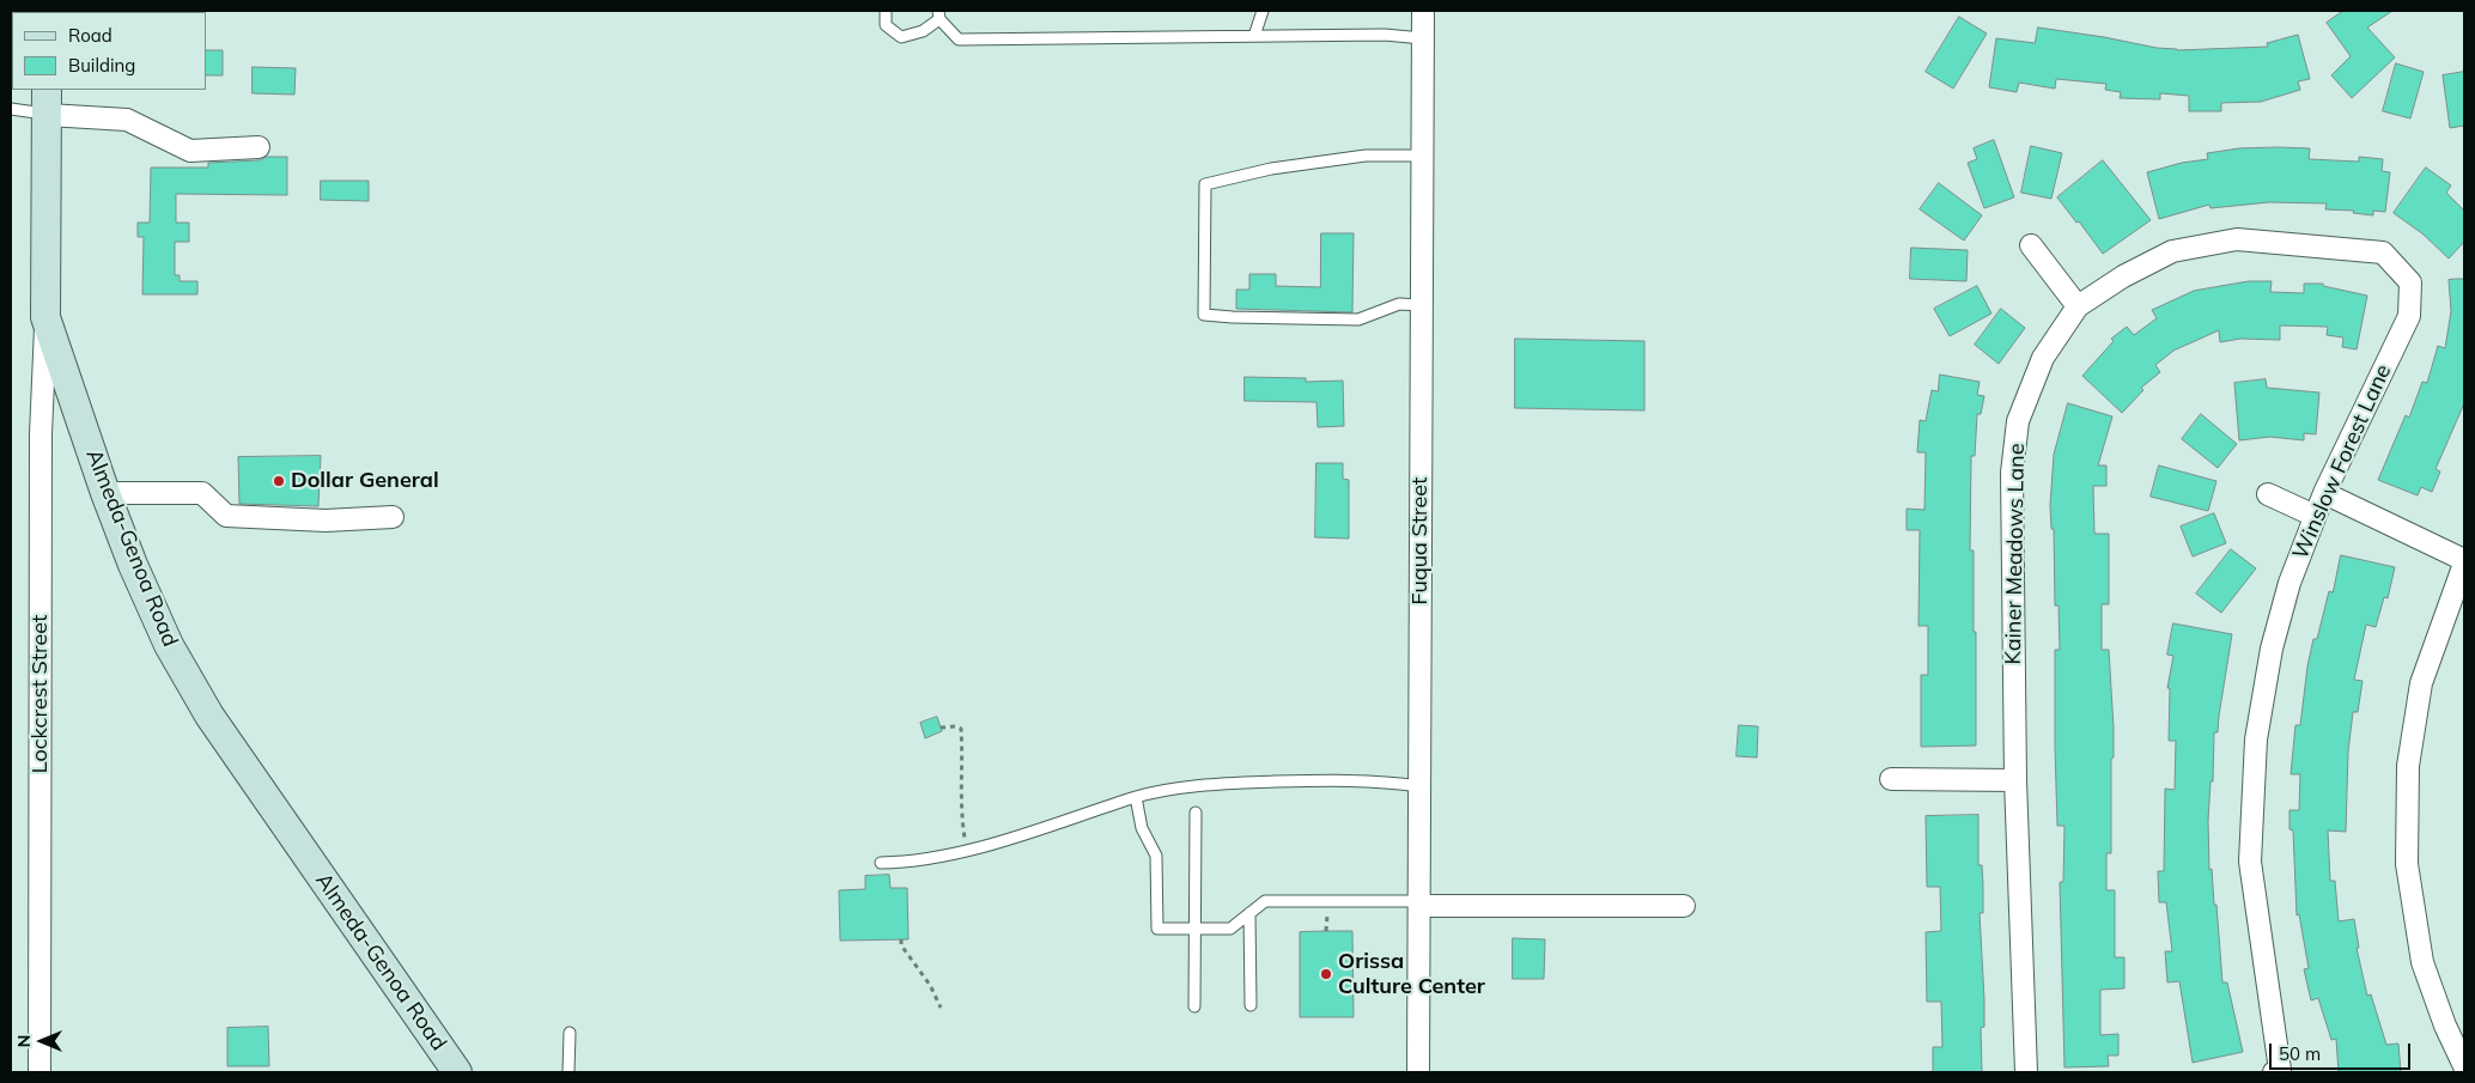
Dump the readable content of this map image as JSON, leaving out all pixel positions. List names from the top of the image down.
{
  "streets": {
    "main road": ["Almeda-Genoa Road"],
    "street": [
      "Winslow Forest Lane",
      "Fuqua Street",
      "Kainer Meadows Lane",
      "Lockcrest Street"
    ]
  },
  "crossings": [
    ["Winslow Forest Lane", "Kainer Meadows Lane"],
    ["Almeda-Genoa Road", "Lockcrest Street"]
  ],
  "places": ["Dollar General", "Orissa Culture Center"],
  "legend": ["Road", "Building"],
  "scale_bar": "50 m",
  "north": "left"
}
